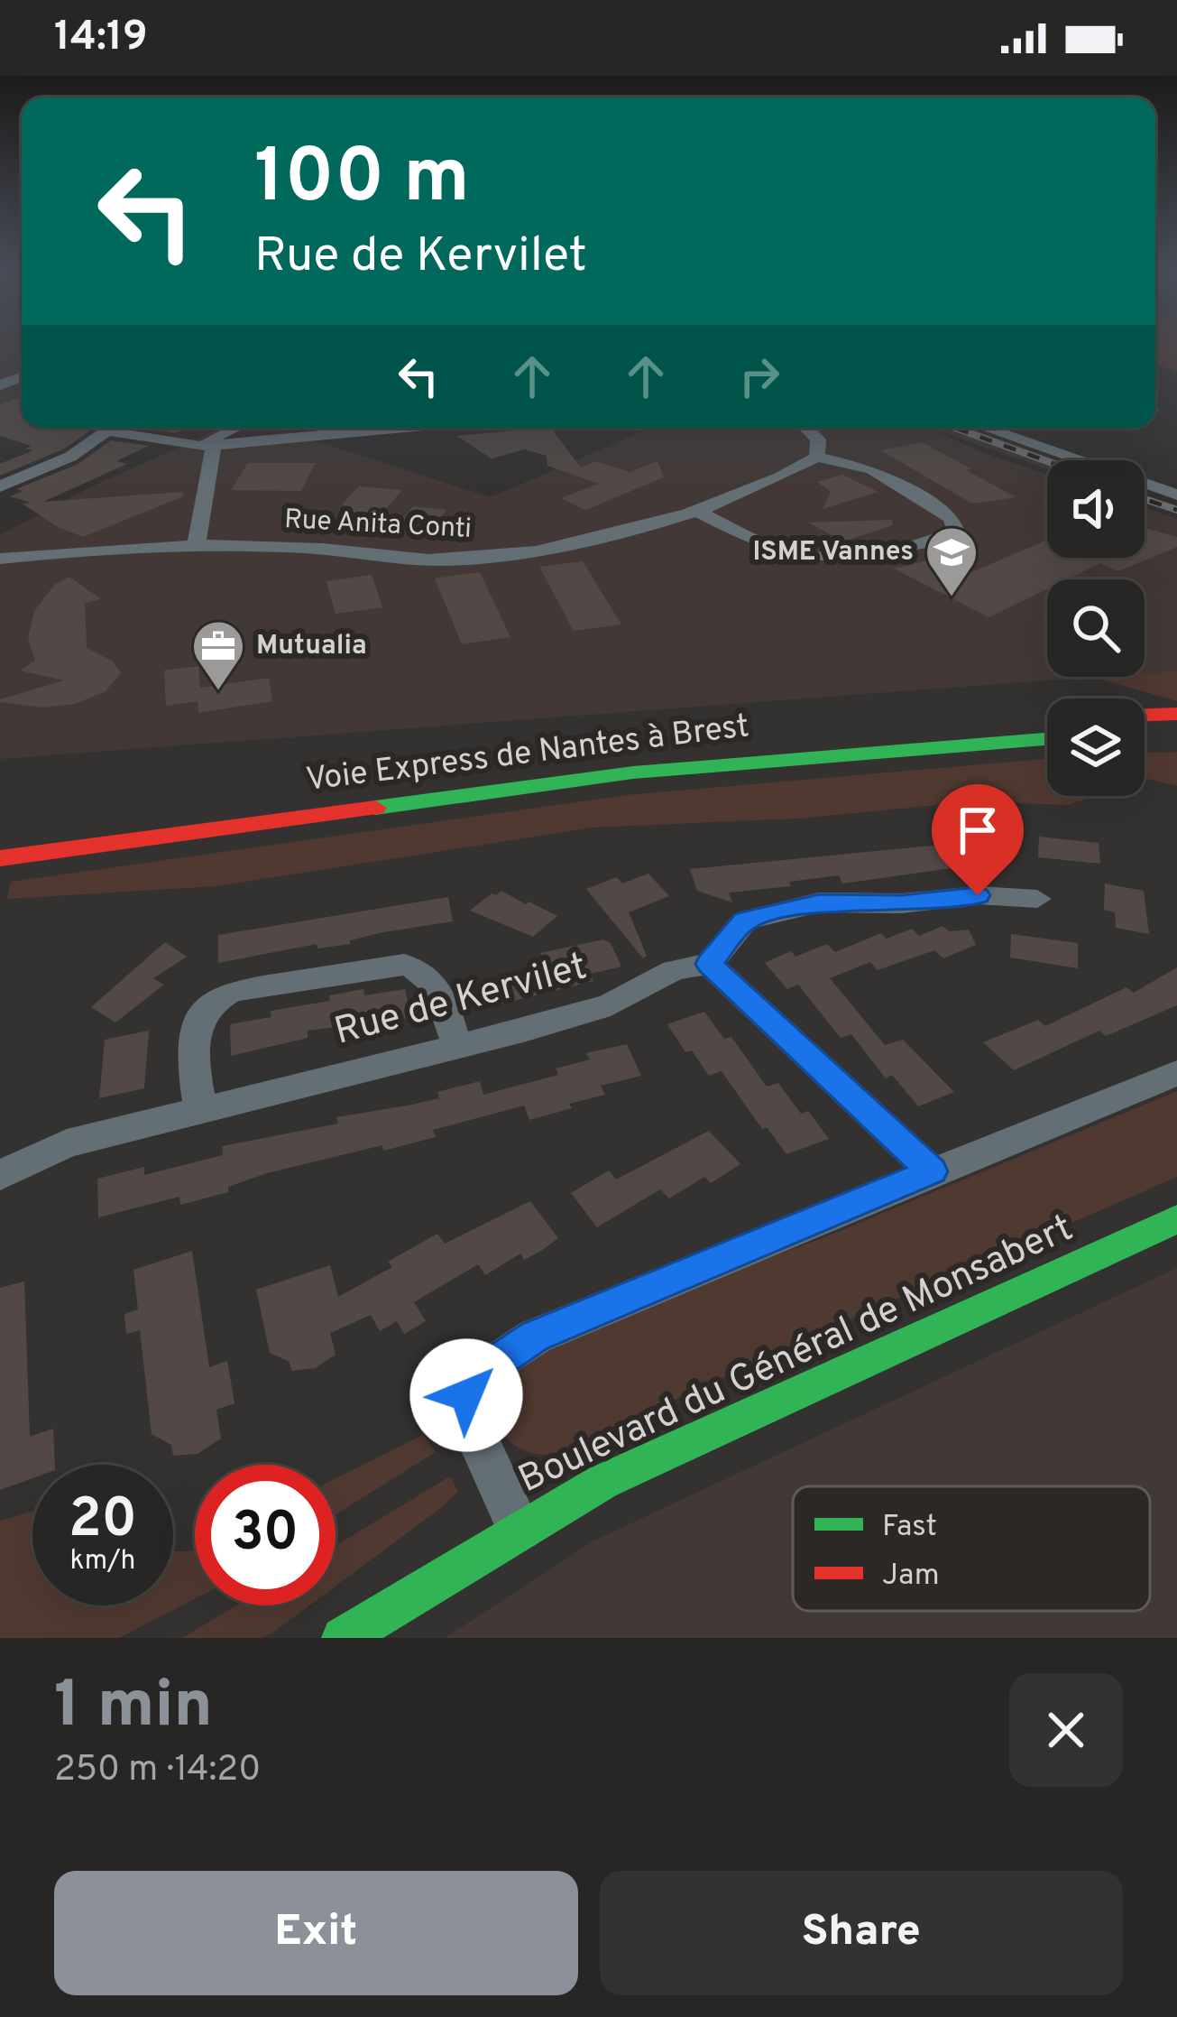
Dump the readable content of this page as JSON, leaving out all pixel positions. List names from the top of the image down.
{
  "streets": {
    "main road": ["Voie Express de Nantes à Brest", "Boulevard du Général de Monsabert"],
    "street": ["Rue Anita Conti", "Rue de Kervilet"]
  },
  "places": {
    "school or university": ["ISME Vannes"],
    "office": ["Mutualia"]
  },
  "legend": ["Fast", "Jam"],
  "page": {
    "status": "14:19",
    "turn": ["100 m", "Rue de Kervilet"],
    "speed": "20 km/h",
    "limit": "30",
    "heading": ["1 min", "250 m · 14:20"],
    "buttons": ["Exit", "Share"]
  }
}
